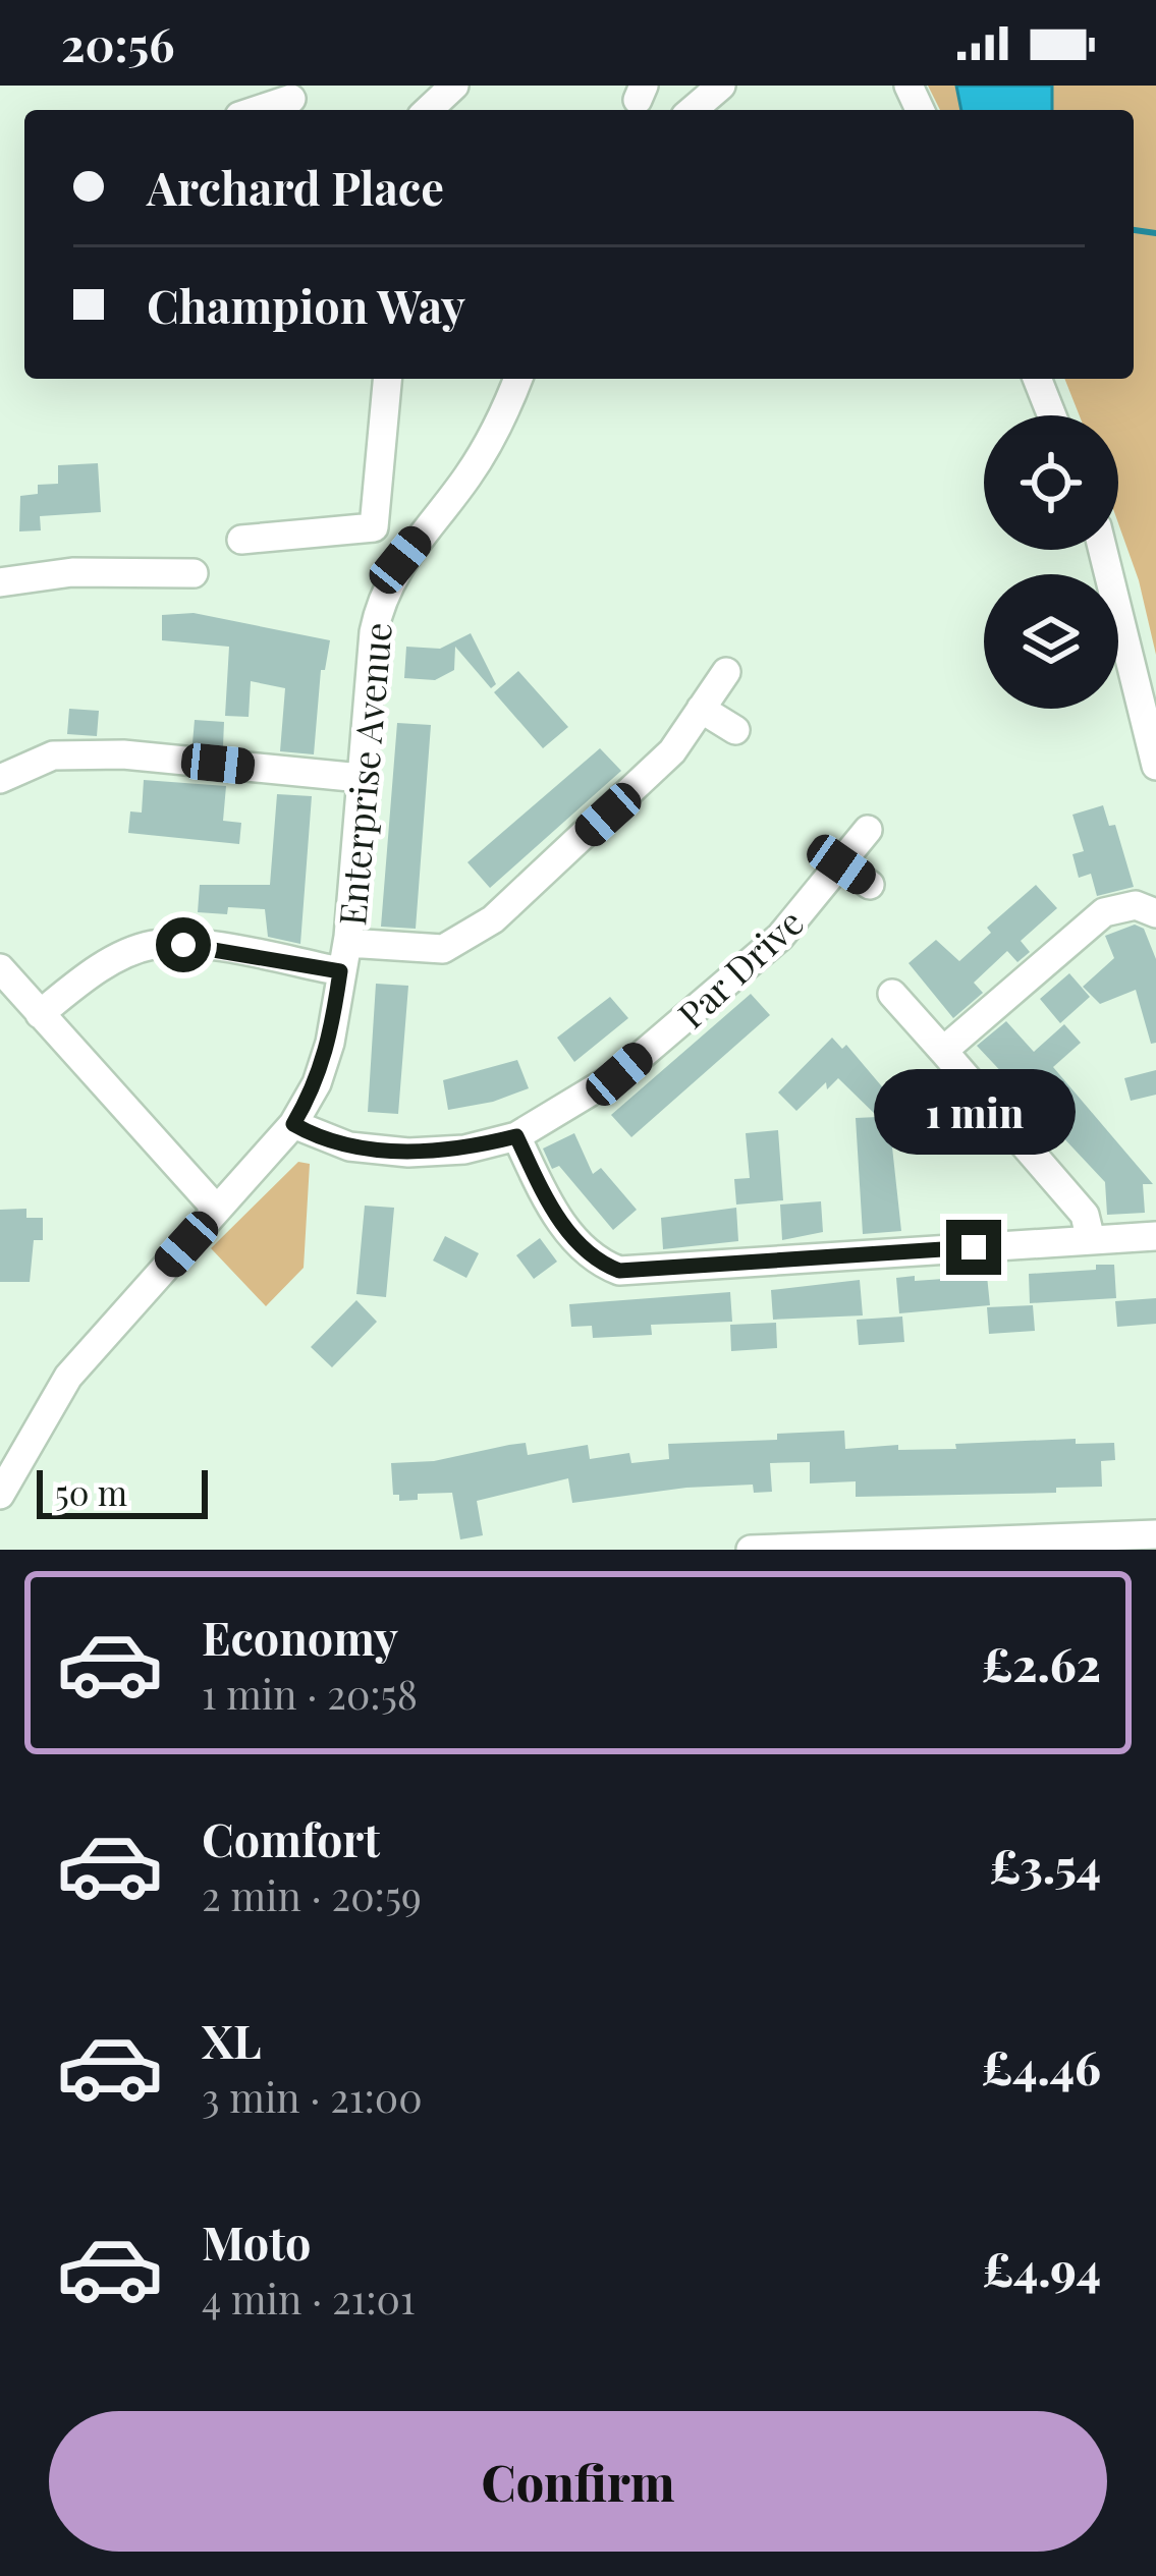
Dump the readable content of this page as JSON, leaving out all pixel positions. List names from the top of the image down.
{
  "streets": {
    "street": ["Enterprise Avenue", "Par Drive"]
  },
  "crossings": [
    ["Enterprise Avenue", "Par Drive"]
  ],
  "scale_bar": "50 m",
  "page": {
    "status": "20:56",
    "banner": ["Archard Place", "Champion Way"],
    "bubble": "1 min",
    "scale": "50 m",
    "list": [
      {
        "name": "Economy",
        "note": "1 min · 20:58",
        "value": "£2.62"
      },
      {
        "name": "Comfort",
        "note": "2 min · 20:59",
        "value": "£3.54"
      },
      {
        "name": "XL",
        "note": "3 min · 21:00",
        "value": "£4.46"
      },
      {
        "name": "Moto",
        "note": "4 min · 21:01",
        "value": "£4.94"
      }
    ],
    "buttons": "Confirm"
  }
}
